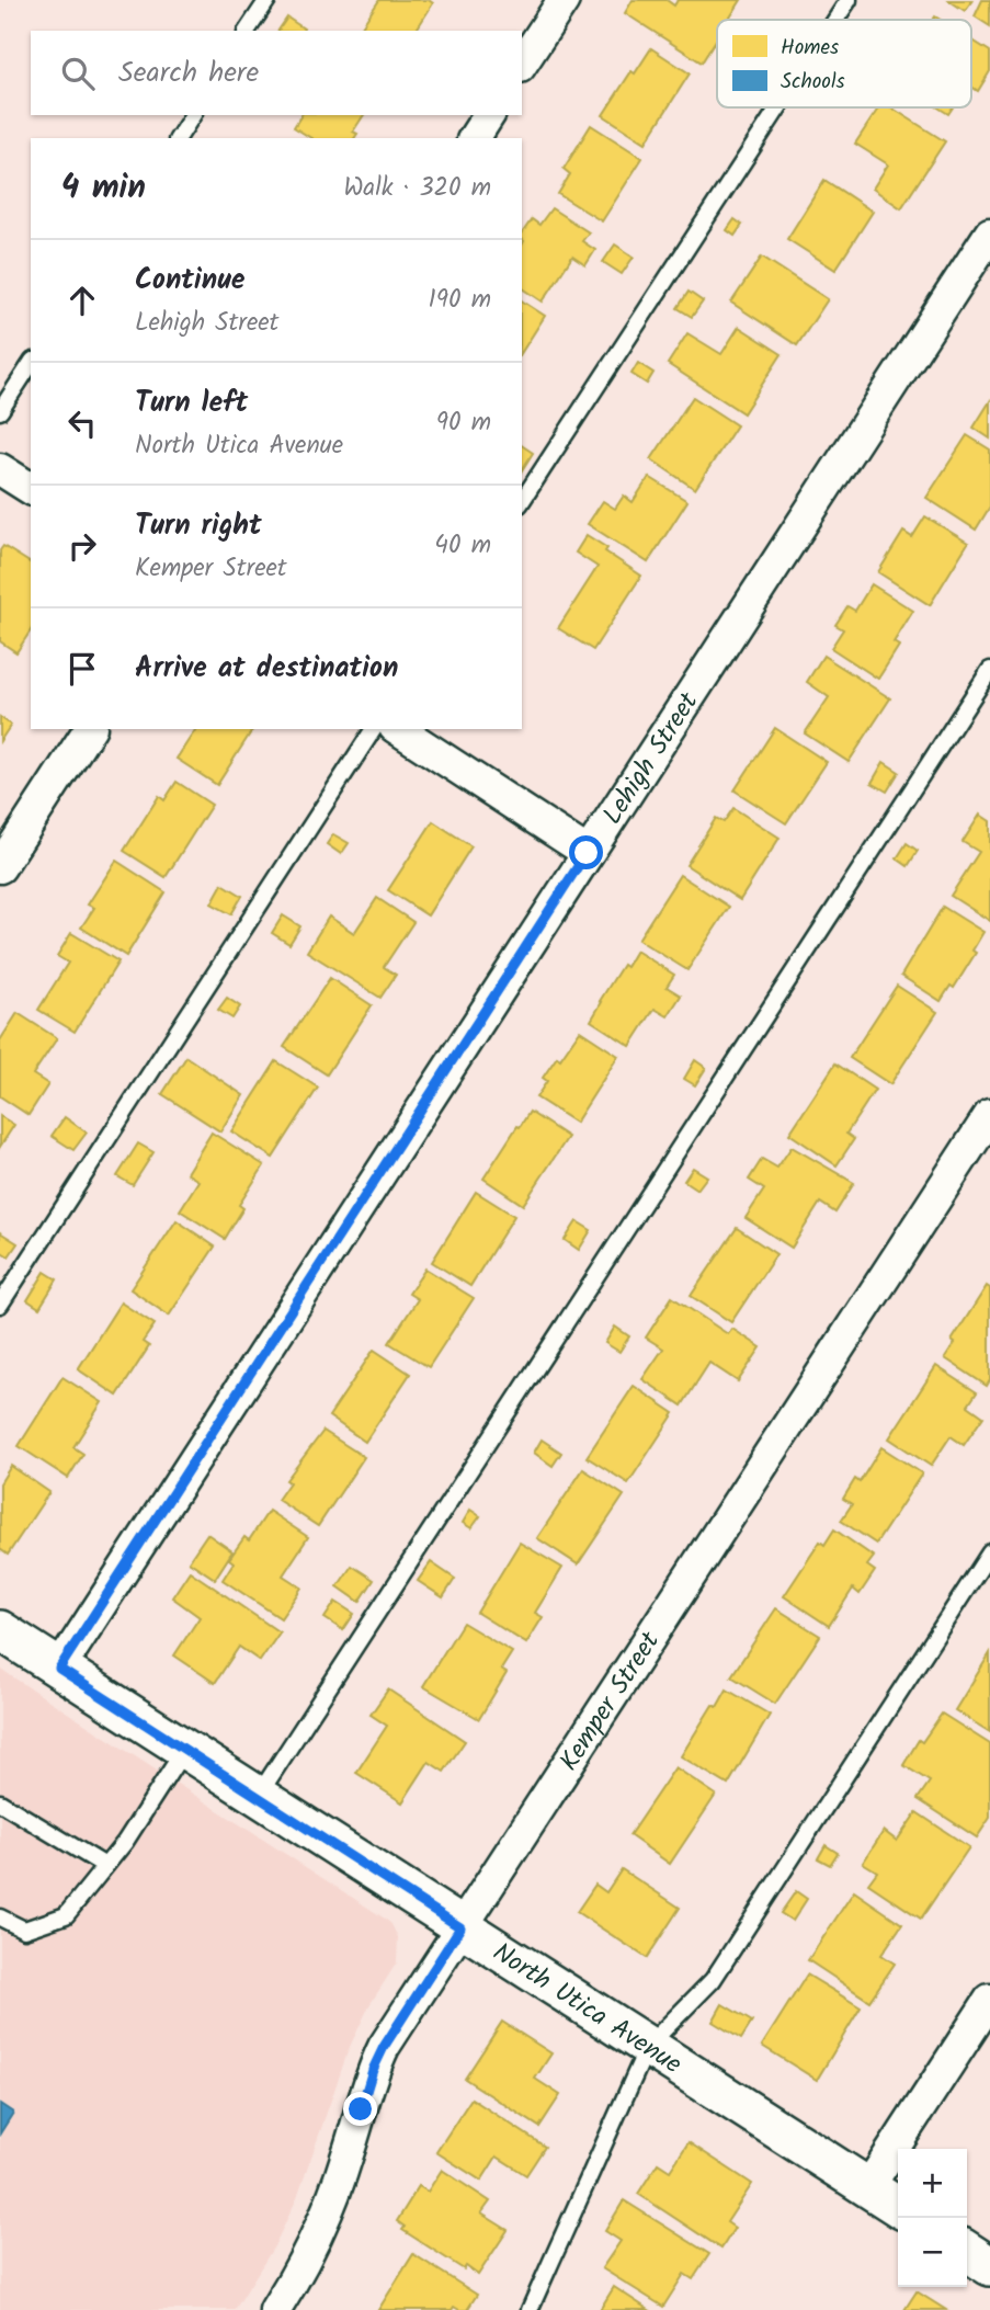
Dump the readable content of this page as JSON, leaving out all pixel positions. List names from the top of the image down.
{
  "streets": {
    "street": ["Lehigh Street", "Kemper Street", "North Utica Avenue"]
  },
  "crossings": [
    ["Lehigh Street", "North Utica Avenue"],
    ["Kemper Street", "North Utica Avenue"]
  ],
  "legend": ["Homes", "Schools"],
  "page": {
    "search": "Search here",
    "heading": ["4 min", "Walk · 320 m"],
    "list": [
      ["Continue", "Lehigh Street", "190 m"],
      ["Turn left", "North Utica Avenue", "90 m"],
      ["Turn right", "Kemper Street", "40 m"],
      "Arrive at destination"
    ],
    "map_buttons": ["+", "−"]
  }
}
